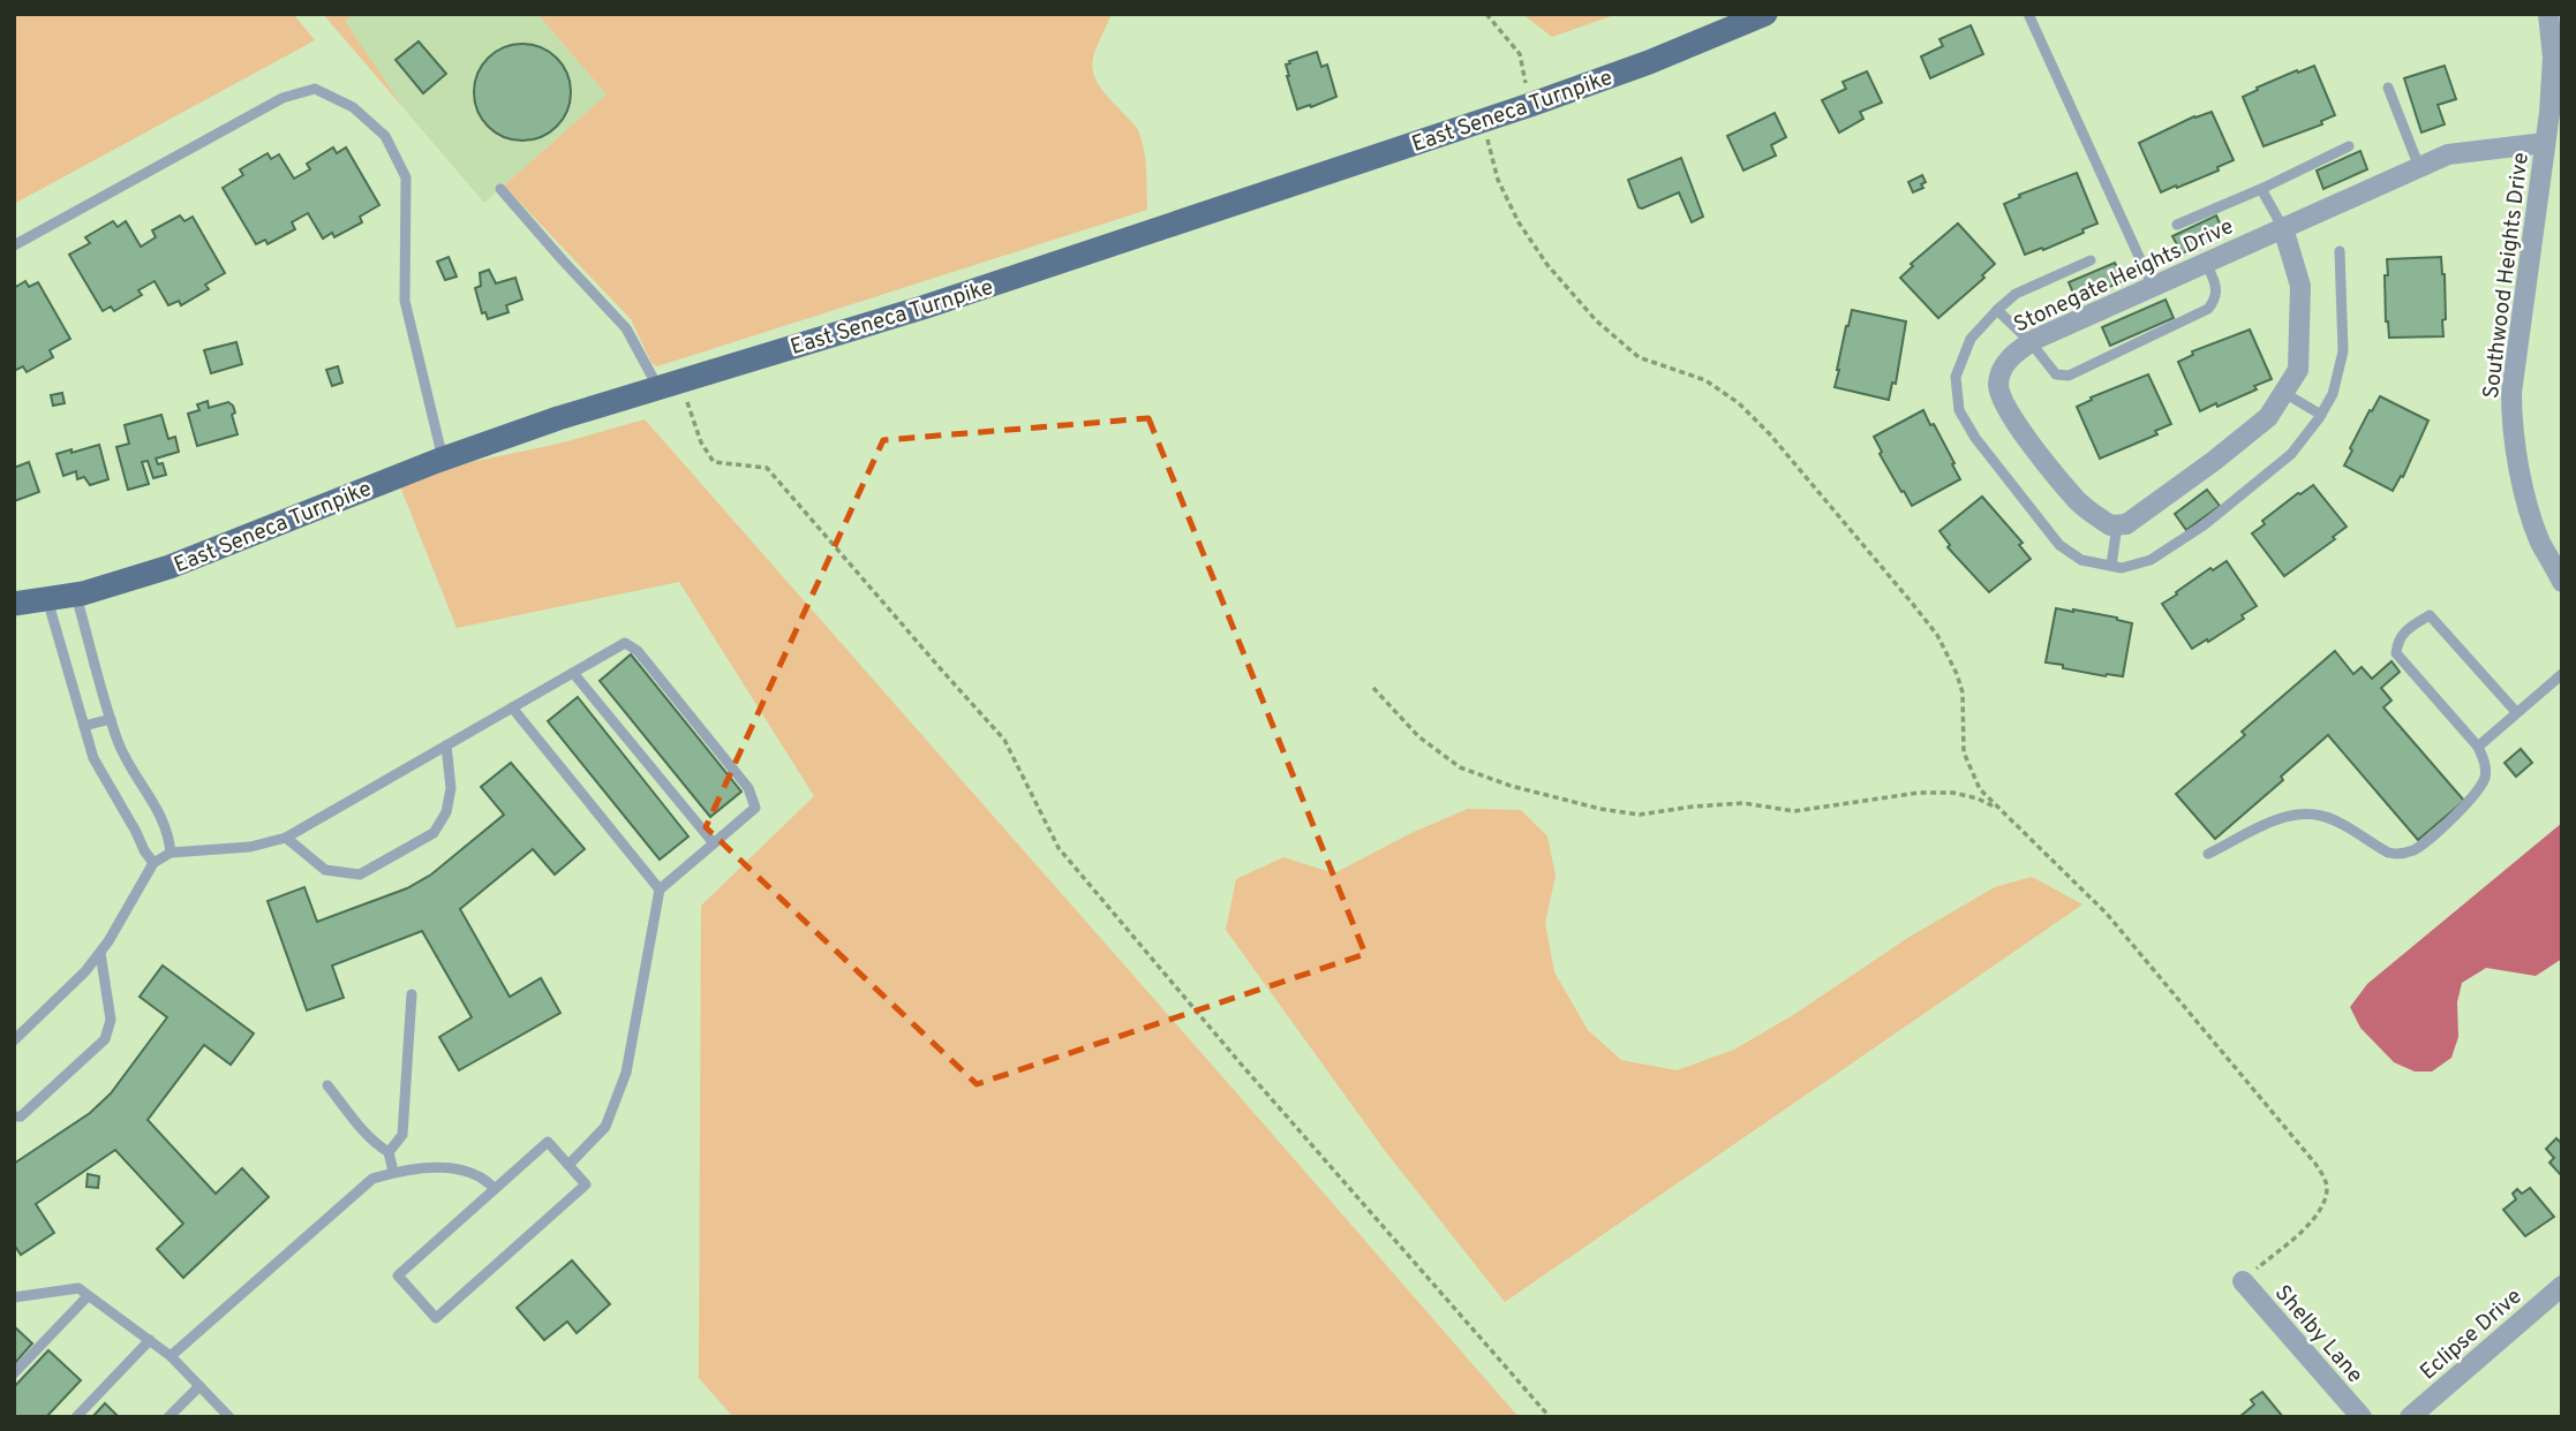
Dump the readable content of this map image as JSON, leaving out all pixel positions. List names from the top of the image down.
{
  "streets": {
    "main road": ["East Seneca Turnpike"],
    "street": [
      "Stonegate Heights Drive",
      "Southwood Heights Drive",
      "Shelby Lane",
      "Eclipse Drive"
    ]
  },
  "crossings": [
    ["Stonegate Heights Drive", "Southwood Heights Drive"]
  ]
}
